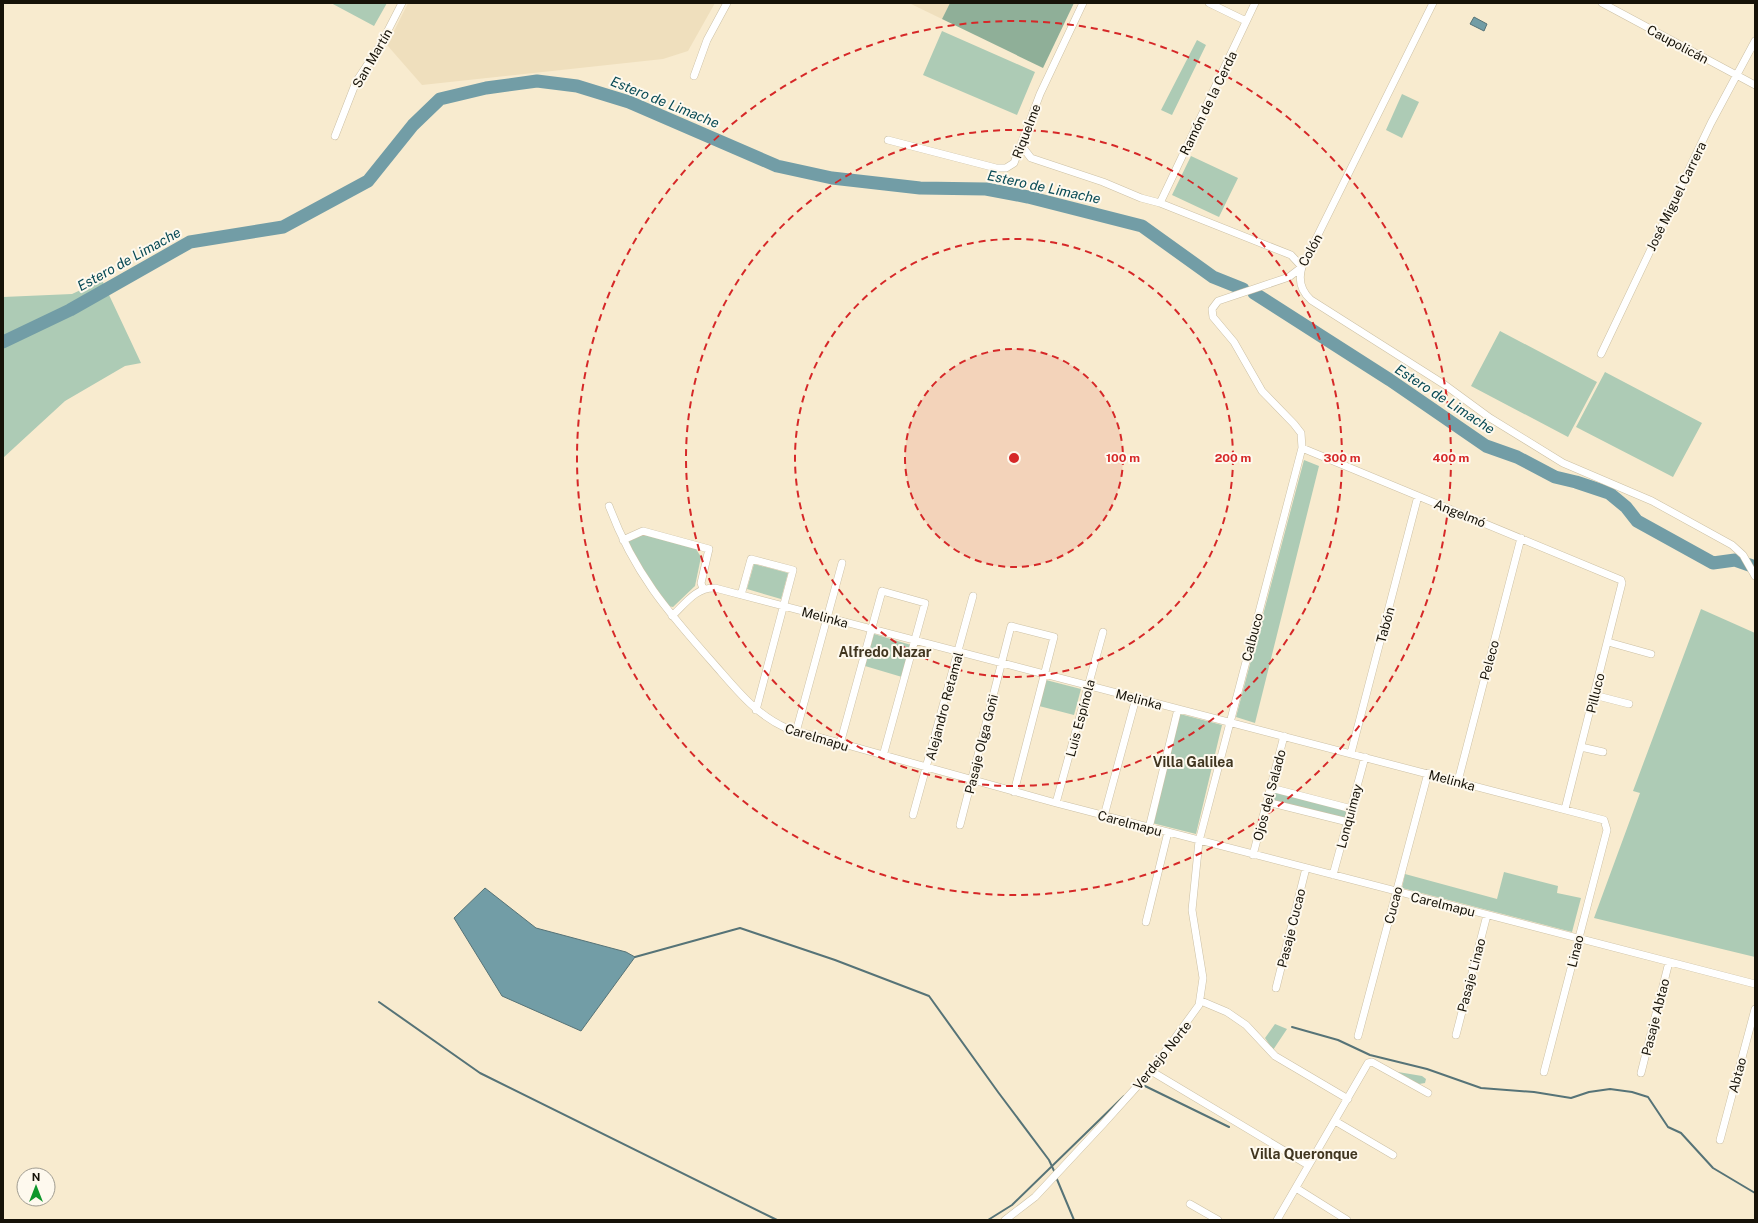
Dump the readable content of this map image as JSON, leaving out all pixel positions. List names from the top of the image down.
{
  "streets": {
    "street": [
      "Caupolicán",
      "San Martín",
      "Ramón de la Cerda",
      "Riquelme",
      "José Miguel Carrera",
      "Colón",
      "Angelmó",
      "Melinka",
      "Tabón",
      "Calbuco",
      "Peleco",
      "Pilluco",
      "Alejandro Retamal",
      "Luis Espínola",
      "Carelmapu",
      "Pasaje Olga Goñi",
      "Ojos del Salado",
      "Lonquimay",
      "Cucao",
      "Pasaje Cucao",
      "Linao",
      "Pasaje Linao",
      "Pasaje Abtao",
      "Verdejo Norte",
      "Abtao"
    ]
  },
  "crossings": [
    ["Caupolicán", "José Miguel Carrera"],
    ["Colón", "Calbuco"],
    ["Angelmó", "Tabón"],
    ["Angelmó", "Calbuco"],
    ["Angelmó", "Peleco"],
    ["Angelmó", "Pilluco"],
    ["Melinka", "Tabón"],
    ["Melinka", "Calbuco"],
    ["Melinka", "Peleco"],
    ["Melinka", "Pilluco"],
    ["Melinka", "Alejandro Retamal"],
    ["Melinka", "Luis Espínola"],
    ["Melinka", "Pasaje Olga Goñi"],
    ["Melinka", "Ojos del Salado"],
    ["Melinka", "Lonquimay"],
    ["Melinka", "Cucao"],
    ["Melinka", "Linao"],
    ["Calbuco", "Carelmapu"],
    ["Calbuco", "Verdejo Norte"],
    ["Alejandro Retamal", "Carelmapu"],
    ["Luis Espínola", "Carelmapu"],
    ["Carelmapu", "Pasaje Olga Goñi"],
    ["Carelmapu", "Ojos del Salado"],
    ["Carelmapu", "Lonquimay"],
    ["Carelmapu", "Cucao"],
    ["Carelmapu", "Pasaje Cucao"],
    ["Carelmapu", "Linao"],
    ["Carelmapu", "Pasaje Linao"],
    ["Carelmapu", "Pasaje Abtao"],
    ["Carelmapu", "Verdejo Norte"]
  ],
  "districts": ["Alfredo Nazar", "Villa Galilea", "Villa Queronque"],
  "water": ["Estero de Limache"],
  "north": "top",
  "rings": [
    "100 m",
    "200 m",
    "300 m",
    "400 m"
  ]
}
